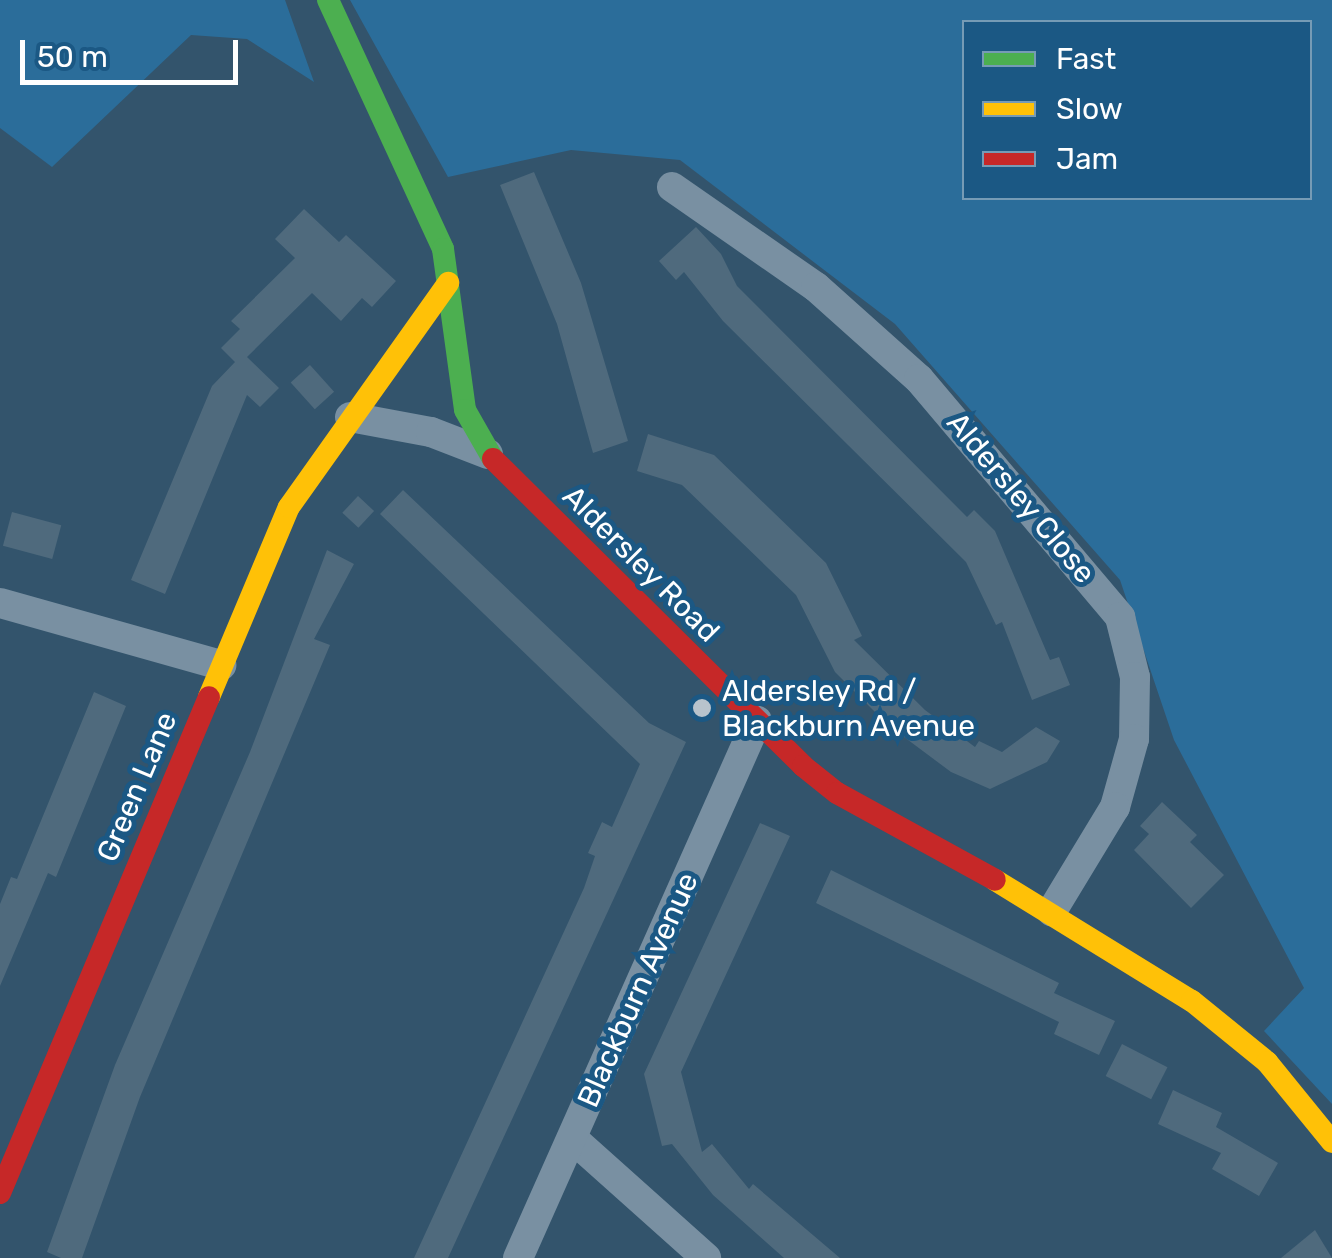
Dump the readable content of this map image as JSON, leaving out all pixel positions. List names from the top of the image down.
{
  "streets": {
    "street": [
      "Aldersley Close",
      "Aldersley Road",
      "Green Lane",
      "Blackburn Avenue"
    ]
  },
  "crossings": [
    ["Aldersley Close", "Aldersley Road"],
    ["Aldersley Road", "Green Lane"],
    ["Aldersley Road", "Blackburn Avenue"]
  ],
  "places": ["Aldersley Rd / Blackburn Avenue"],
  "legend": ["Fast", "Slow", "Jam"],
  "scale_bar": "50 m"
}
